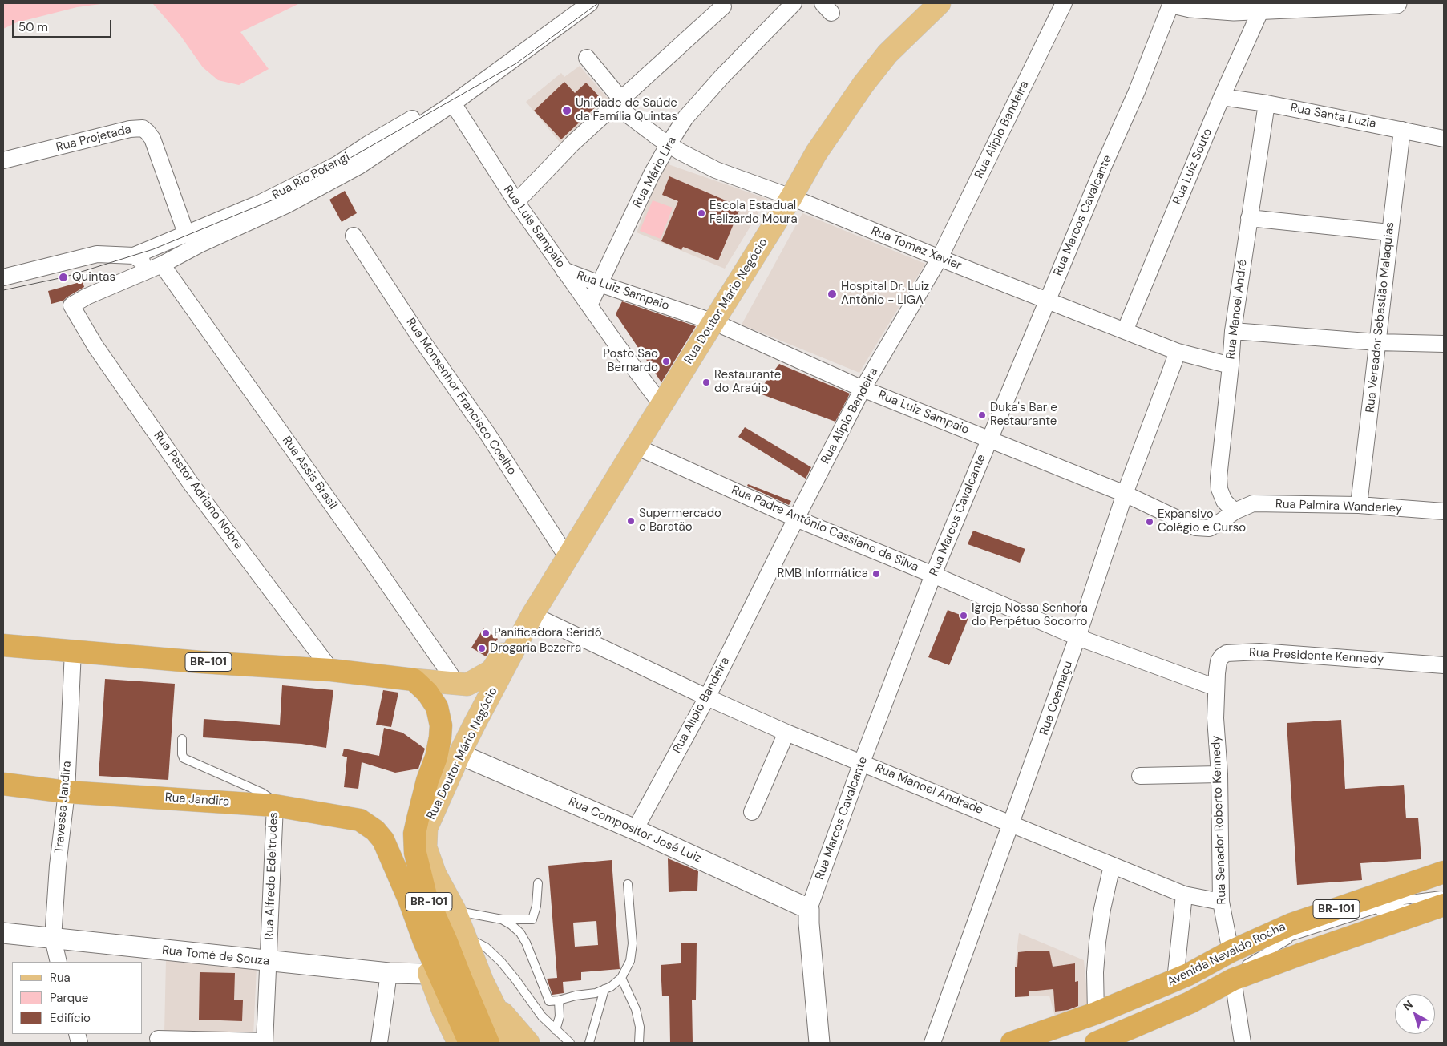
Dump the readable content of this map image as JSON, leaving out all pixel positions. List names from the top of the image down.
{
  "streets": {
    "highway": [
      "Rua Doutor Mário Negócio",
      "BR-101",
      "Rua Jandira",
      "Avenida Nevaldo Rocha"
    ],
    "street": [
      "Rua Santa Luzia",
      "Rua Alípio Bandeira",
      "Rua Projetada",
      "Rua Luiz Souto",
      "Rua Mário Lira",
      "Rua Rio Potengi",
      "Rua Marcos Cavalcante",
      "Rua Luís Sampaio",
      "Rua Tomaz Xavier",
      "Rua Luiz Sampaio",
      "Rua Manoel André",
      "Rua Vereador Sebastião Malaquias",
      "Rua Monsenhor Francisco Coelho",
      "Rua Assis Brasil",
      "Rua Pastor Adriano Nobre",
      "Rua Palmira Wanderley",
      "Rua Padre Antônio Cassiano da Silva",
      "Rua Presidente Kennedy",
      "Rua Coemaçu",
      "Rua Manoel Andrade",
      "Travessa Jandira",
      "Rua Senador Roberto Kennedy",
      "Rua Compositor José Luiz",
      "Rua Alfredo Edeltrudes",
      "Rua Tomé de Souza"
    ]
  },
  "crossings": [
    ["Rua Santa Luzia", "Rua Luiz Souto"],
    ["Rua Santa Luzia", "Rua Manoel André"],
    ["Rua Santa Luzia", "Rua Vereador Sebastião Malaquias"],
    ["Rua Alípio Bandeira", "Rua Tomaz Xavier"],
    ["Rua Alípio Bandeira", "Rua Luiz Sampaio"],
    ["Rua Alípio Bandeira", "Rua Padre Antônio Cassiano da Silva"],
    ["Rua Alípio Bandeira", "Rua Manoel Andrade"],
    ["Rua Alípio Bandeira", "Rua Compositor José Luiz"],
    ["Rua Projetada", "Rua Rio Potengi"],
    ["Rua Luiz Souto", "Rua Tomaz Xavier"],
    ["Rua Mário Lira", "Rua Luís Sampaio"],
    ["Rua Mário Lira", "Rua Tomaz Xavier"],
    ["Rua Mário Lira", "Rua Luiz Sampaio"],
    ["Rua Rio Potengi", "Rua Luís Sampaio"],
    ["Rua Rio Potengi", "Rua Assis Brasil"],
    ["Rua Rio Potengi", "Rua Pastor Adriano Nobre"],
    ["Rua Marcos Cavalcante", "Rua Tomaz Xavier"],
    ["Rua Marcos Cavalcante", "Rua Luiz Sampaio"],
    ["Rua Marcos Cavalcante", "Rua Padre Antônio Cassiano da Silva"],
    ["Rua Marcos Cavalcante", "Rua Manoel Andrade"],
    ["Rua Marcos Cavalcante", "Rua Compositor José Luiz"],
    ["Rua Luís Sampaio", "Rua Luiz Sampaio"],
    ["Rua Luís Sampaio", "Rua Doutor Mário Negócio"],
    ["Rua Tomaz Xavier", "Rua Doutor Mário Negócio"],
    ["Rua Tomaz Xavier", "Rua Manoel André"],
    ["Rua Tomaz Xavier", "Rua Coemaçu"],
    ["Rua Luiz Sampaio", "Rua Doutor Mário Negócio"],
    ["Rua Luiz Sampaio", "Rua Manoel André"],
    ["Rua Luiz Sampaio", "Rua Palmira Wanderley"],
    ["Rua Luiz Sampaio", "Rua Coemaçu"],
    ["Rua Doutor Mário Negócio", "Rua Monsenhor Francisco Coelho"],
    ["Rua Doutor Mário Negócio", "Rua Assis Brasil"],
    ["Rua Doutor Mário Negócio", "Rua Padre Antônio Cassiano da Silva"],
    ["Rua Doutor Mário Negócio", "BR-101"],
    ["Rua Doutor Mário Negócio", "Rua Manoel Andrade"],
    ["Rua Doutor Mário Negócio", "Rua Jandira"],
    ["Rua Doutor Mário Negócio", "Rua Compositor José Luiz"],
    ["Rua Doutor Mário Negócio", "Rua Tomé de Souza"],
    ["Rua Manoel André", "Rua Palmira Wanderley"],
    ["Rua Vereador Sebastião Malaquias", "Rua Palmira Wanderley"],
    ["Rua Pastor Adriano Nobre", "BR-101"],
    ["Rua Padre Antônio Cassiano da Silva", "Rua Presidente Kennedy"],
    ["Rua Padre Antônio Cassiano da Silva", "Rua Coemaçu"],
    ["Rua Padre Antônio Cassiano da Silva", "Rua Senador Roberto Kennedy"],
    ["Rua Presidente Kennedy", "Rua Senador Roberto Kennedy"],
    ["BR-101", "Rua Jandira"],
    ["BR-101", "Travessa Jandira"],
    ["BR-101", "Rua Tomé de Souza"],
    ["Rua Coemaçu", "Rua Manoel Andrade"],
    ["Rua Manoel Andrade", "Rua Senador Roberto Kennedy"],
    ["Rua Jandira", "Travessa Jandira"],
    ["Rua Jandira", "Rua Alfredo Edeltrudes"],
    ["Rua Jandira", "Rua Tomé de Souza"],
    ["Travessa Jandira", "Rua Tomé de Souza"],
    ["Rua Senador Roberto Kennedy", "Avenida Nevaldo Rocha"],
    ["Rua Alfredo Edeltrudes", "Rua Tomé de Souza"]
  ],
  "places": [
    "Unidade de Saúde da Família Quintas",
    "Escola Estadual Felizardo Moura",
    "Quintas",
    "Hospital Dr. Luiz Antônio - LIGA",
    "Posto Sao Bernardo",
    "Restaurante do Araújo",
    "Duka's Bar e Restaurante",
    "Supermercado o Baratão",
    "Expansivo Colégio e Curso",
    "RMB Informática",
    "Igreja Nossa Senhora do Perpétuo Socorro",
    "Panificadora Seridó",
    "Drogaria Bezerra"
  ],
  "legend": ["Rua", "Parque", "Edifício"],
  "scale_bar": "50 m",
  "north": "top left"
}
